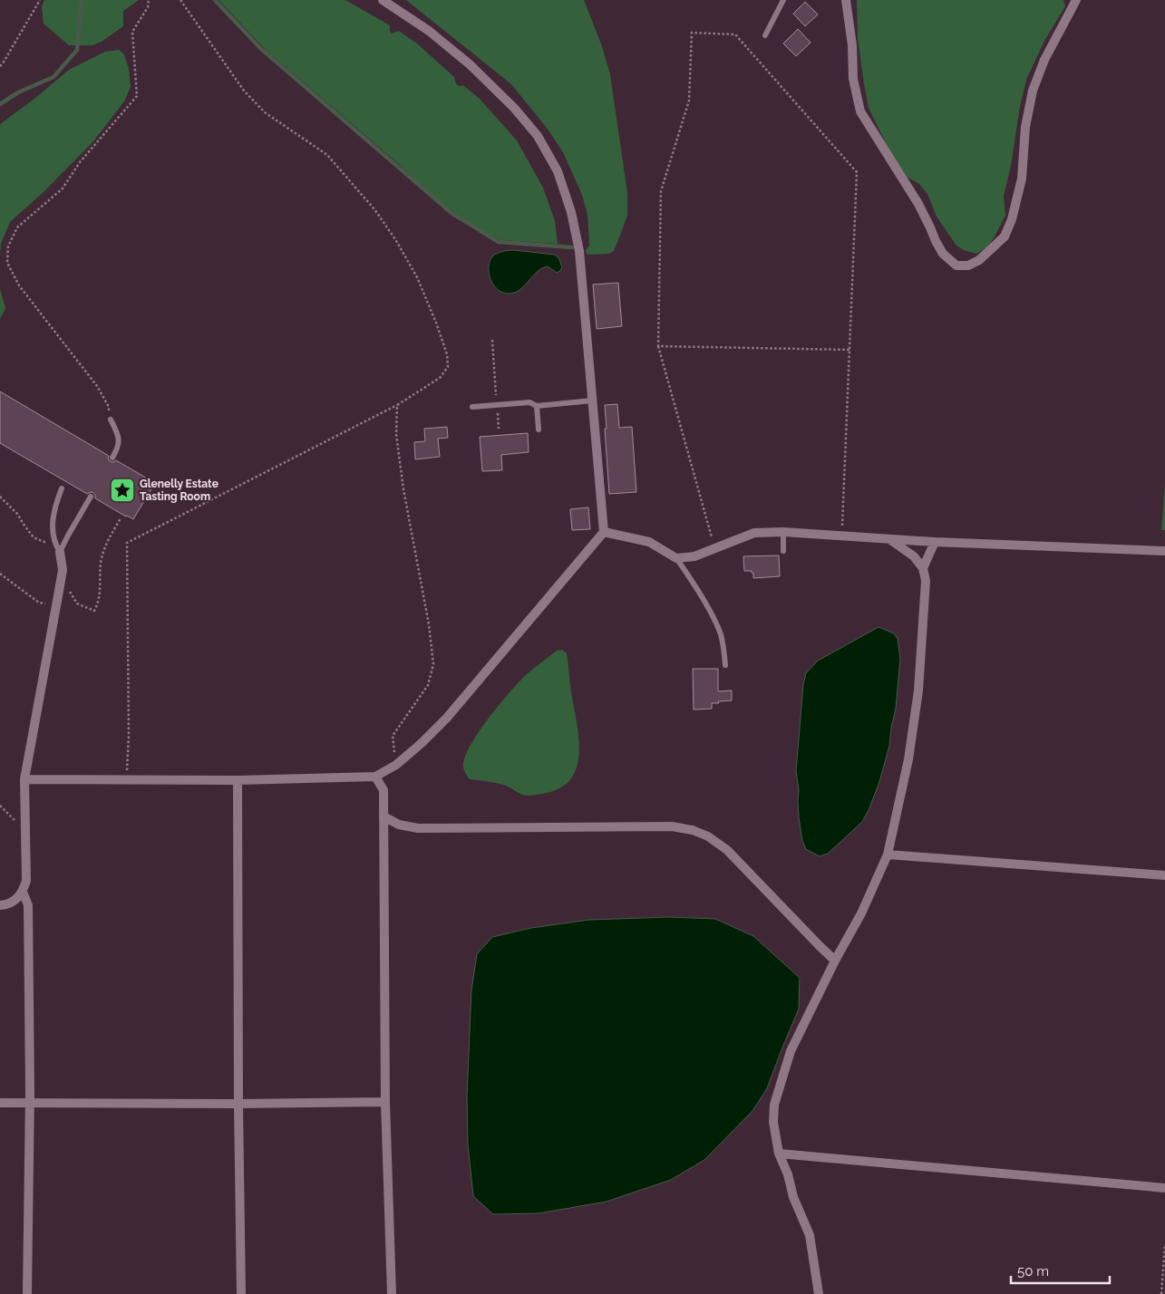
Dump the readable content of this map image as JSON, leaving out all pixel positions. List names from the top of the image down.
{
  "places": {
    "place": ["Glenelly Estate Tasting Room"]
  },
  "scale_bar": "50 m"
}
